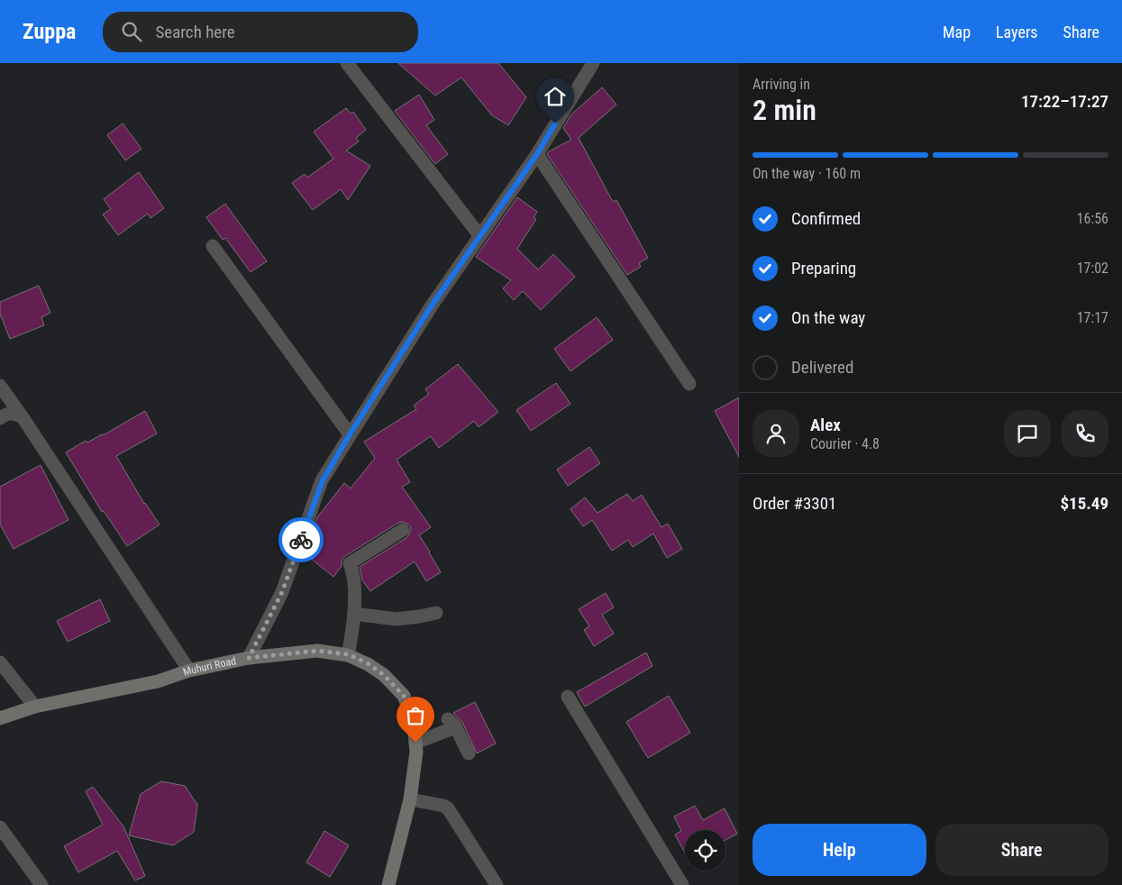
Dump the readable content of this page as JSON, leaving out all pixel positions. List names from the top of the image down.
{
  "streets": {
    "main road": ["Muhuri Road"]
  },
  "page": {
    "header": "Zuppa",
    "search": "Search here",
    "nav": ["Map", "Layers", "Share"],
    "heading": ["2 min", "Arriving in", "17:22–17:27"],
    "panel": [
      "Alex",
      "Courier · 4.8",
      "Order #3301",
      "$15.49"
    ],
    "bar": "On the way · 160 m",
    "list": [
      ["Confirmed", "16:56"],
      ["Preparing", "17:02"],
      ["On the way", "17:17"],
      "Delivered"
    ],
    "buttons": ["Help", "Share"]
  }
}
